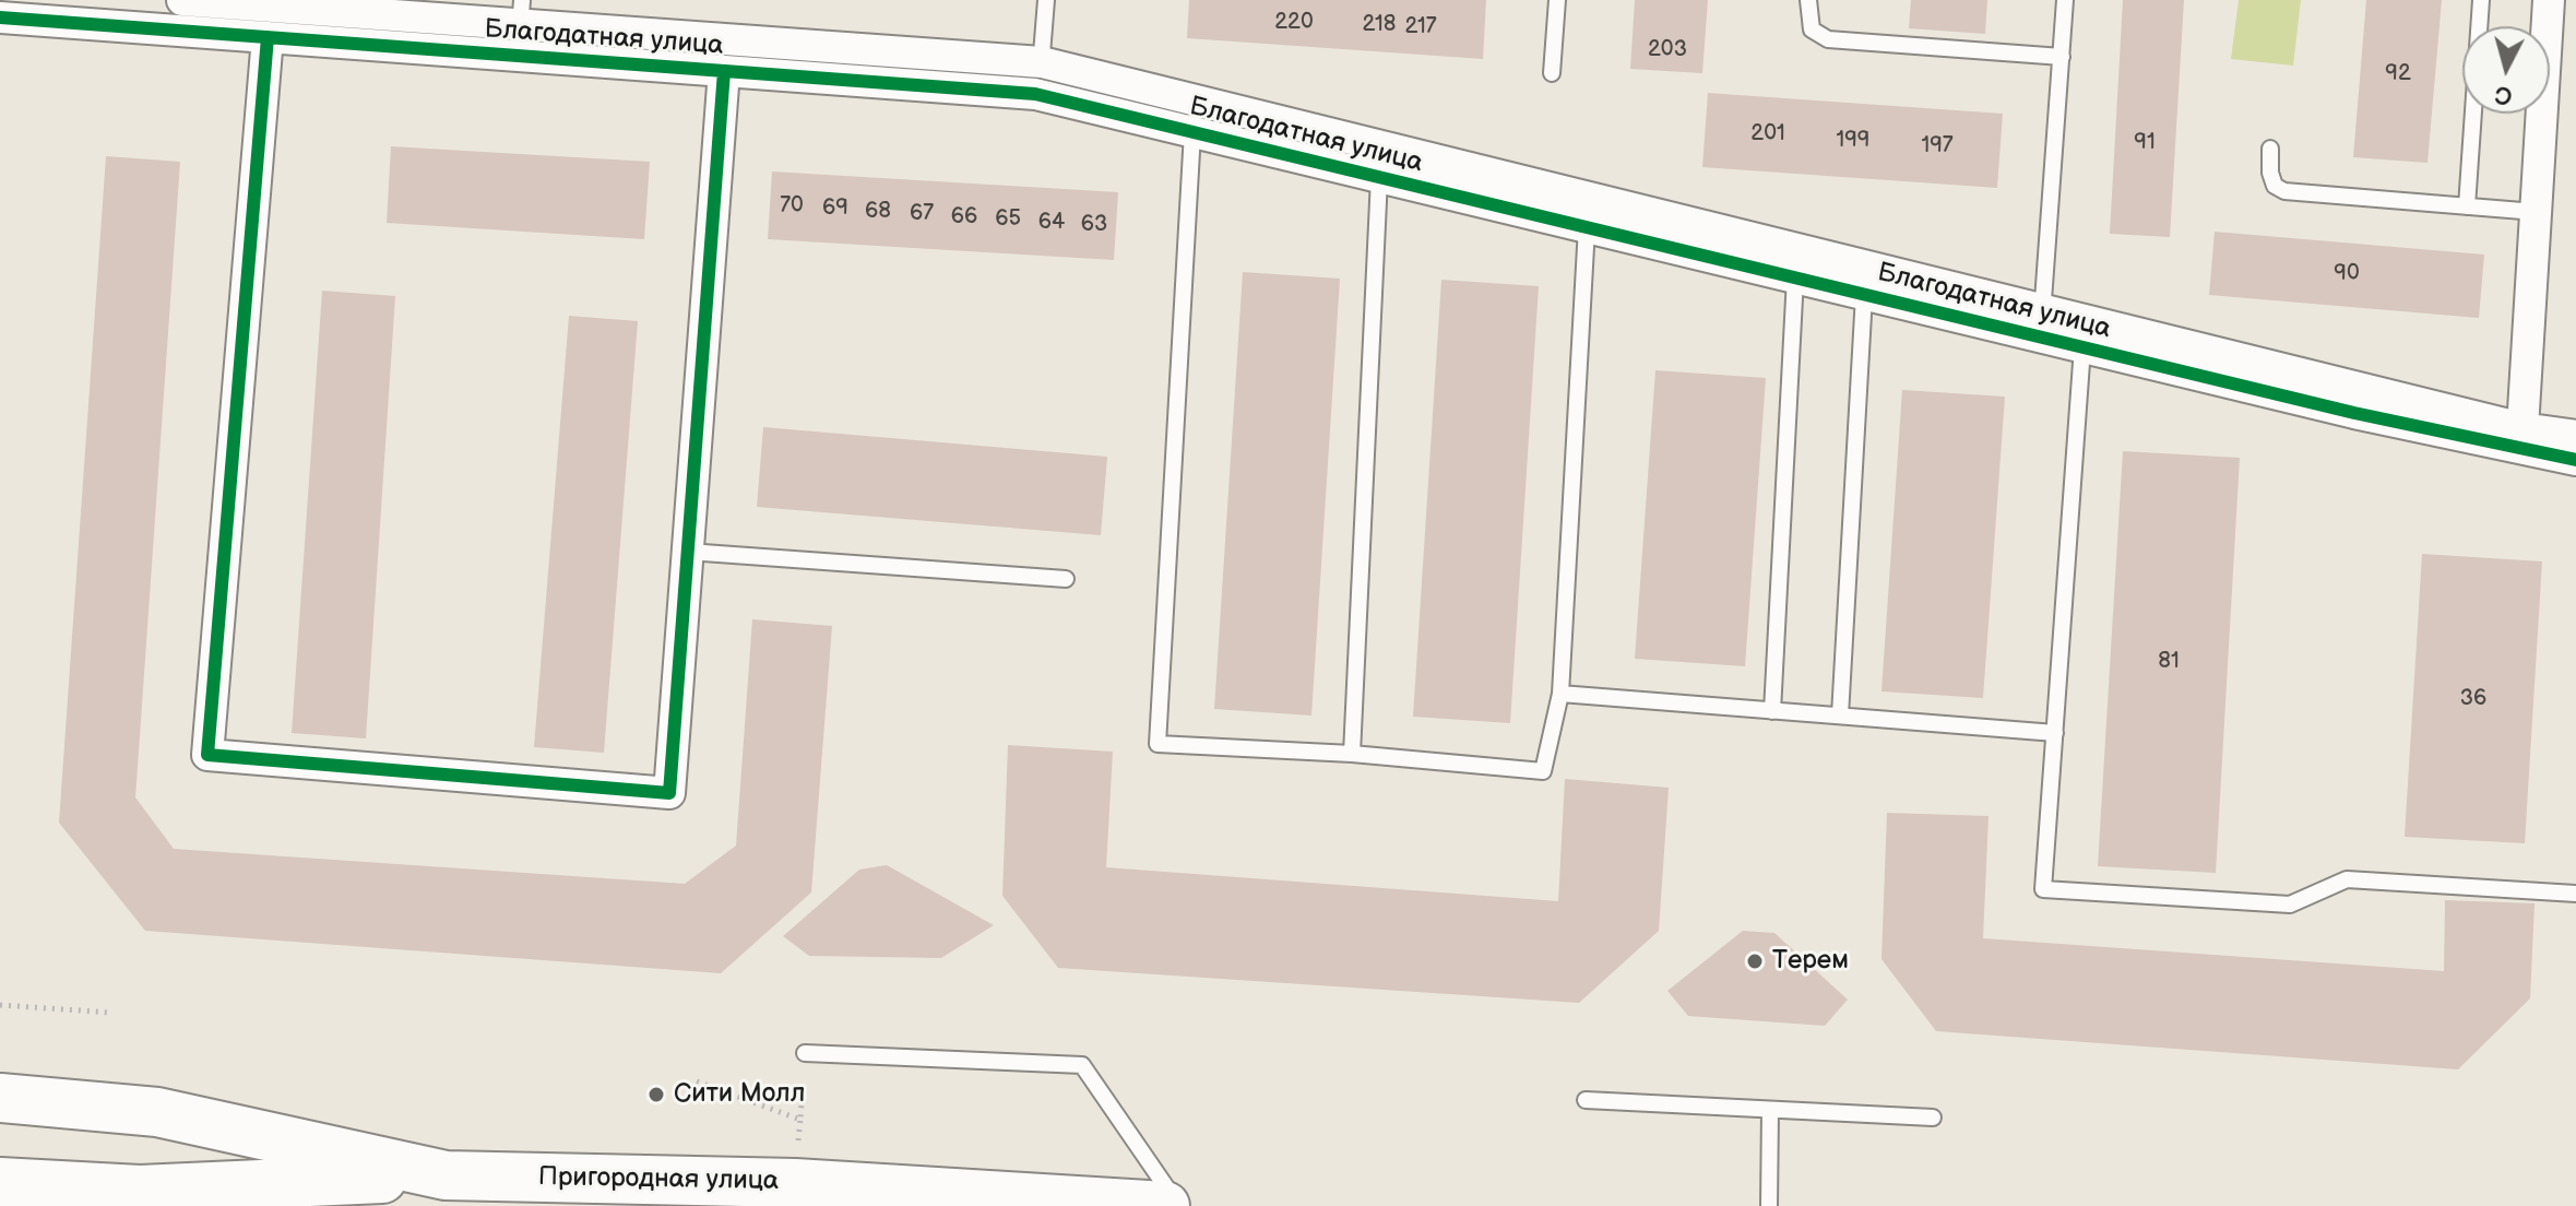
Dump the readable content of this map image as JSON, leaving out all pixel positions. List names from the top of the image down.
{
  "streets": {
    "main road": ["Пригородная улица"],
    "street": ["Благодатная улица"]
  },
  "places": ["Терем", "Сити Молл"],
  "house_numbers": [
    "220",
    "218",
    "217",
    "203",
    "92",
    "201",
    "199",
    "91",
    "197",
    "70",
    "69",
    "68",
    "67",
    "66",
    "65",
    "64",
    "63",
    "90",
    "81",
    "36"
  ],
  "north": "bottom"
}
